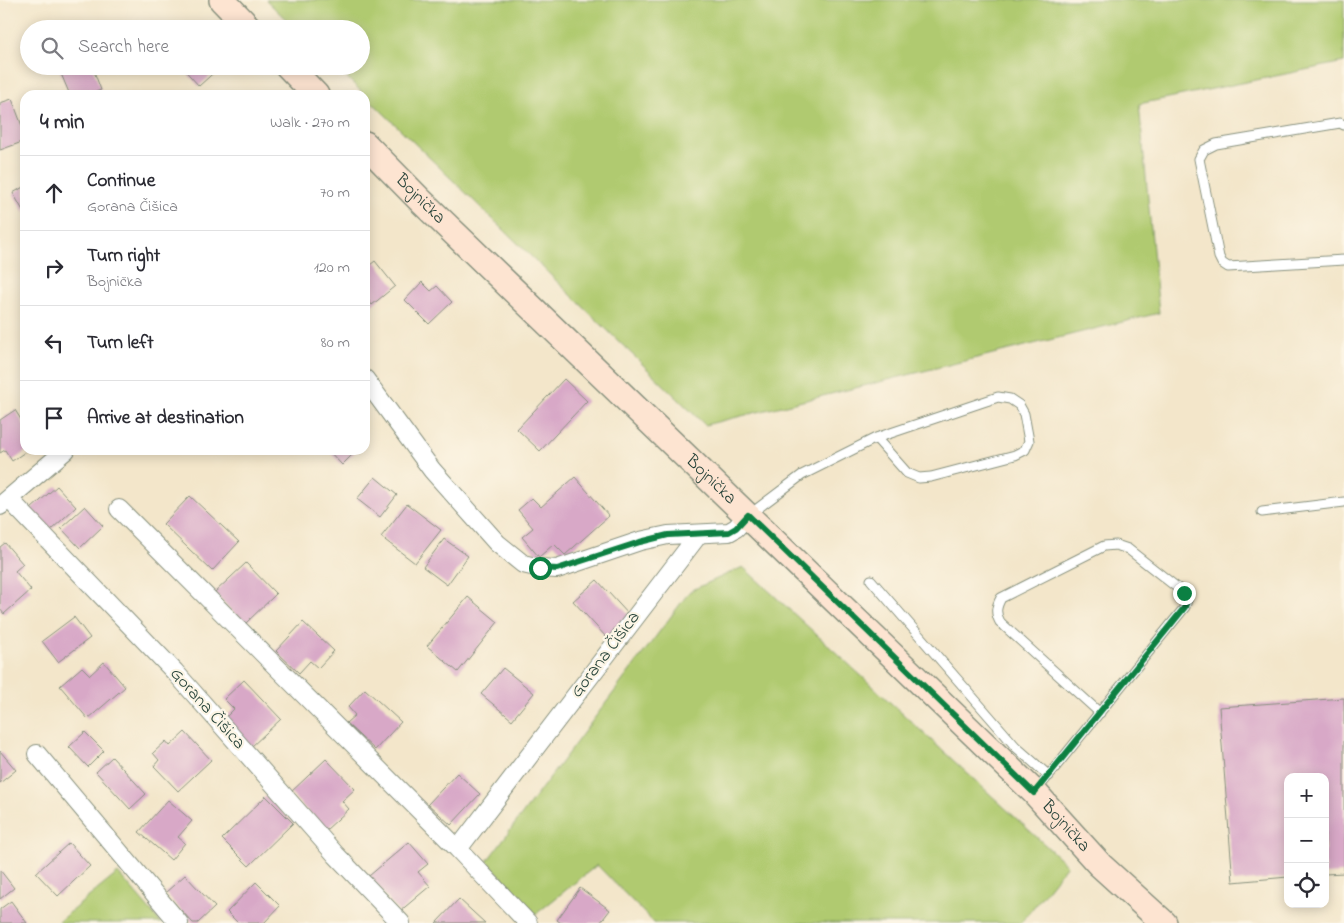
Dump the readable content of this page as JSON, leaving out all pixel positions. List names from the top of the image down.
{
  "streets": {
    "main road": ["Bojnička"],
    "street": ["Gorana Čišica"]
  },
  "page": {
    "search": "Search here",
    "heading": ["4 min", "Walk · 270 m"],
    "list": [
      ["Continue", "Gorana Čišica", "70 m"],
      ["Turn right", "Bojnička", "120 m"],
      ["Turn left", "80 m"],
      "Arrive at destination"
    ],
    "map_buttons": ["+", "−"]
  }
}
